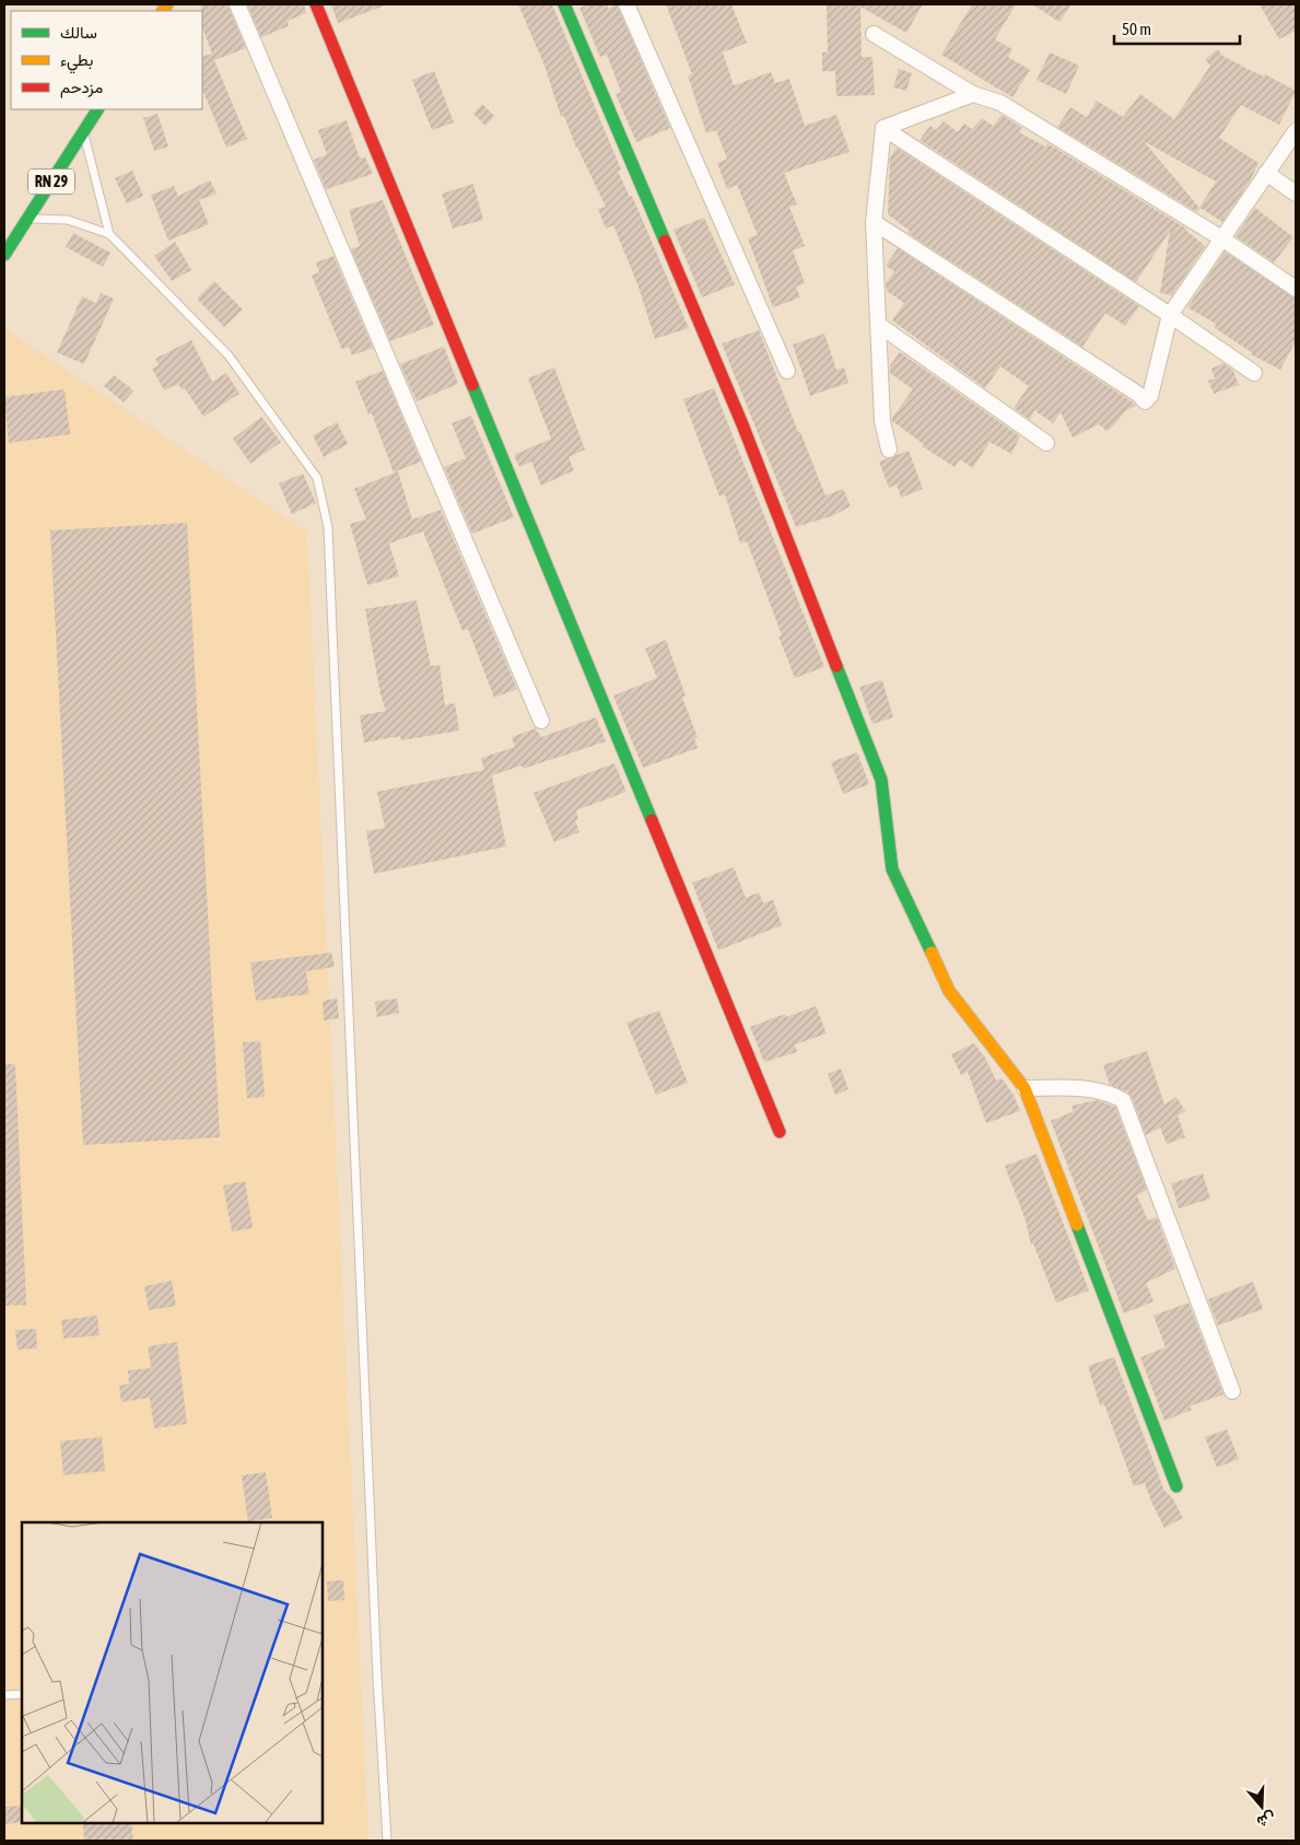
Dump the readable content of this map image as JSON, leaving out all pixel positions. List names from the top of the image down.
{
  "streets": {
    "street": ["RN 29"]
  },
  "legend": ["سالك", "بطيء", "مزدحم"],
  "scale_bar": "50 m",
  "north": "bottom"
}
